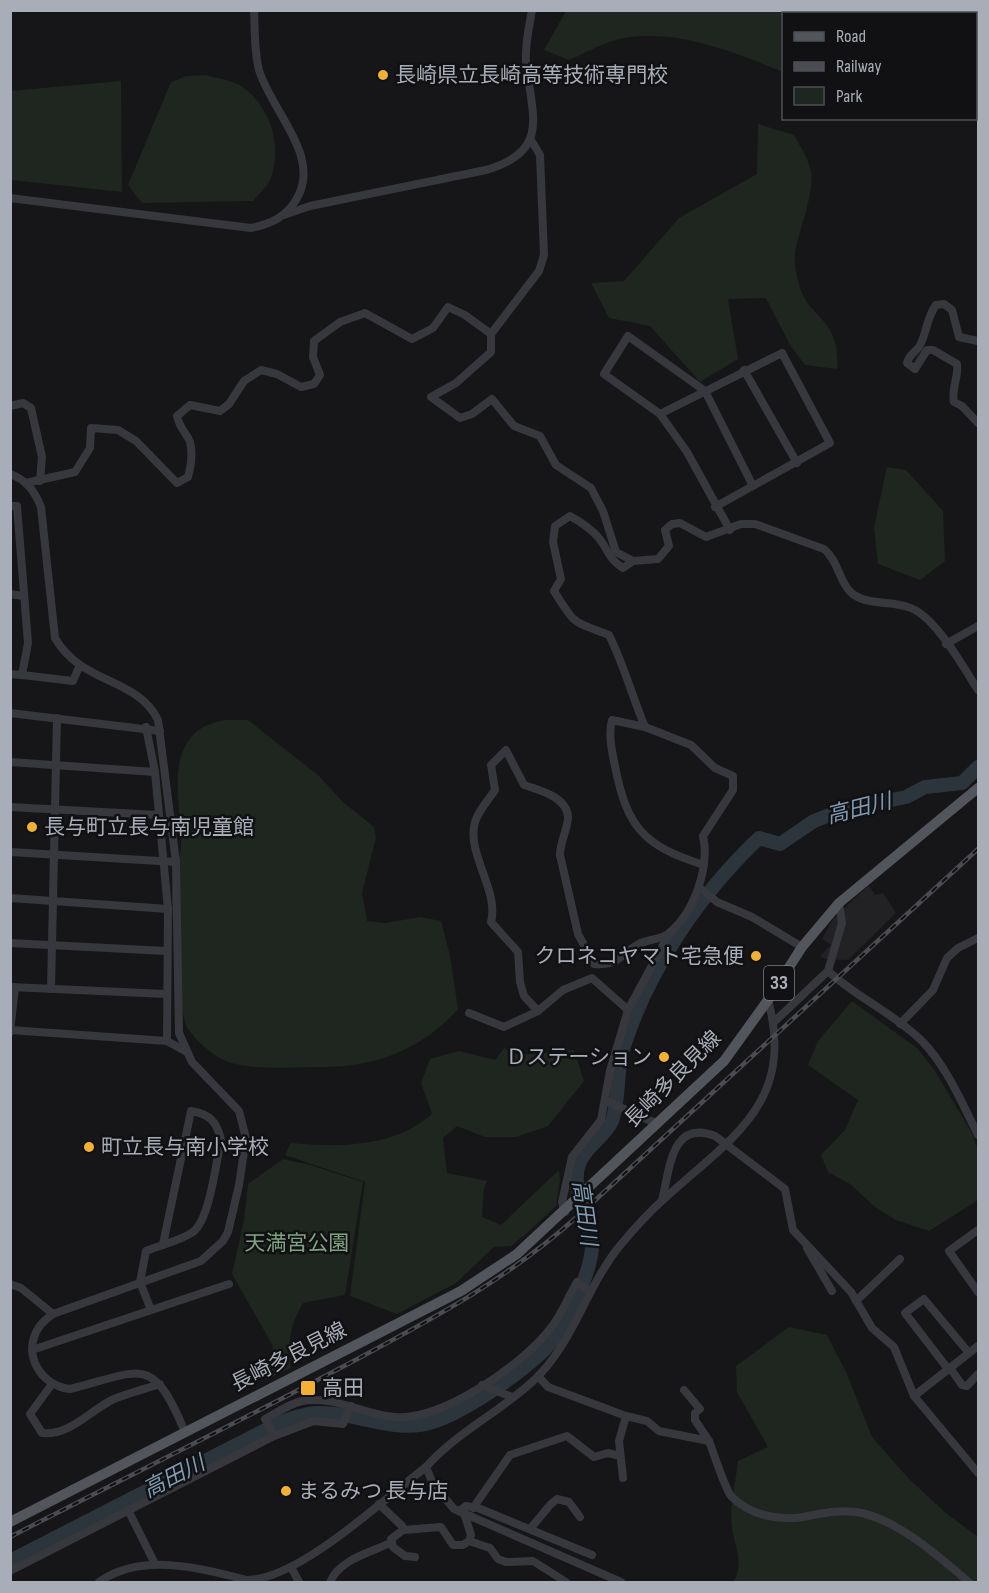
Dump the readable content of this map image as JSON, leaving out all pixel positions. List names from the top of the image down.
{
  "streets": {
    "main road": ["33", "長崎多良見線"]
  },
  "water": ["高田川"],
  "parks": ["天満宮公園"],
  "places": {
    "other": [
      "長崎県立長崎高等技術専門校",
      "長与町立長与南児童館",
      "クロネコヤマト宅急便",
      "Ｄステーション",
      "町立長与南小学校",
      "まるみつ 長与店"
    ],
    "transit": ["高田"]
  },
  "legend": ["Road", "Railway", "Park"]
}
